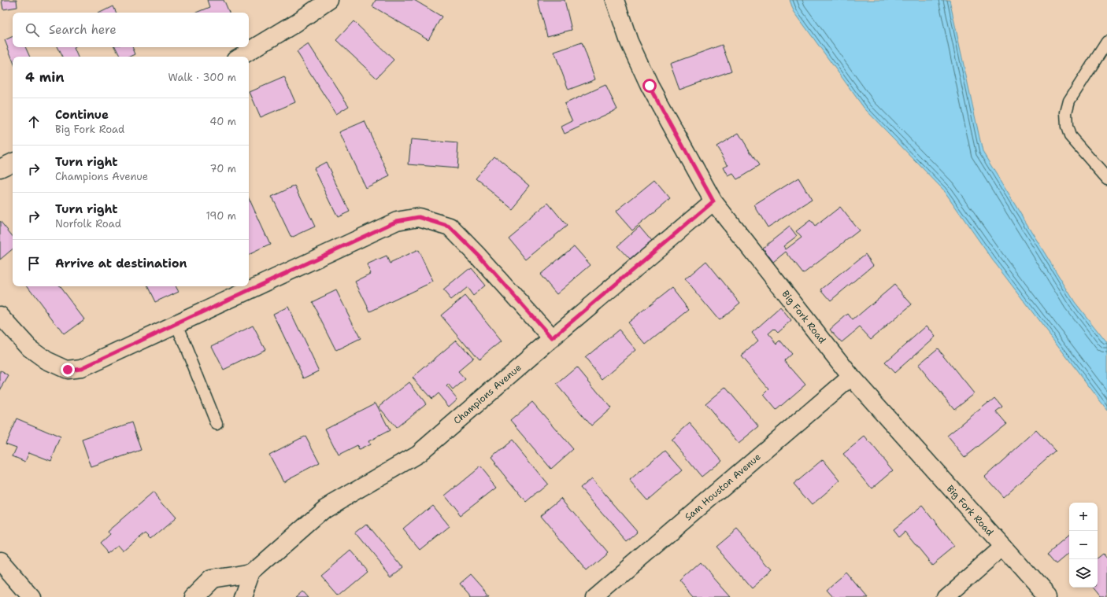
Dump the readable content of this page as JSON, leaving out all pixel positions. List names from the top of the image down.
{
  "streets": {
    "street": ["Big Fork Road", "Champions Avenue", "Sam Houston Avenue"]
  },
  "crossings": [
    ["Big Fork Road", "Champions Avenue"],
    ["Big Fork Road", "Sam Houston Avenue"]
  ],
  "page": {
    "search": "Search here",
    "heading": ["4 min", "Walk · 300 m"],
    "list": [
      ["Continue", "Big Fork Road", "40 m"],
      ["Turn right", "Champions Avenue", "70 m"],
      ["Turn right", "Norfolk Road", "190 m"],
      "Arrive at destination"
    ],
    "map_buttons": ["+", "−"]
  }
}
